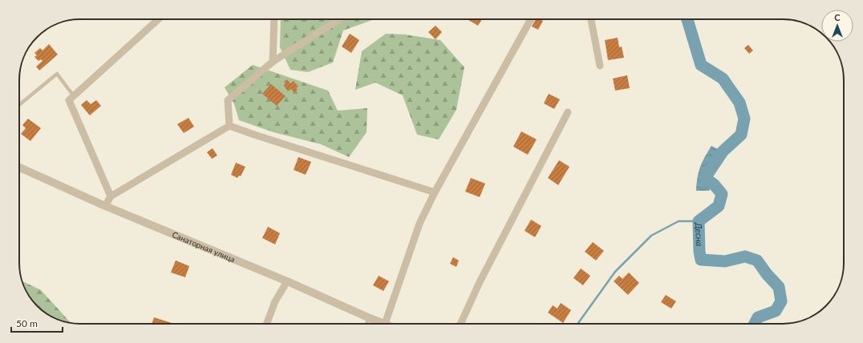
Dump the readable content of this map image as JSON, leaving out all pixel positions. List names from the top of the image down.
{
  "streets": {
    "street": ["Санаторная улица"]
  },
  "water": ["Десна"],
  "scale_bar": "50 m",
  "north": "top"
}
